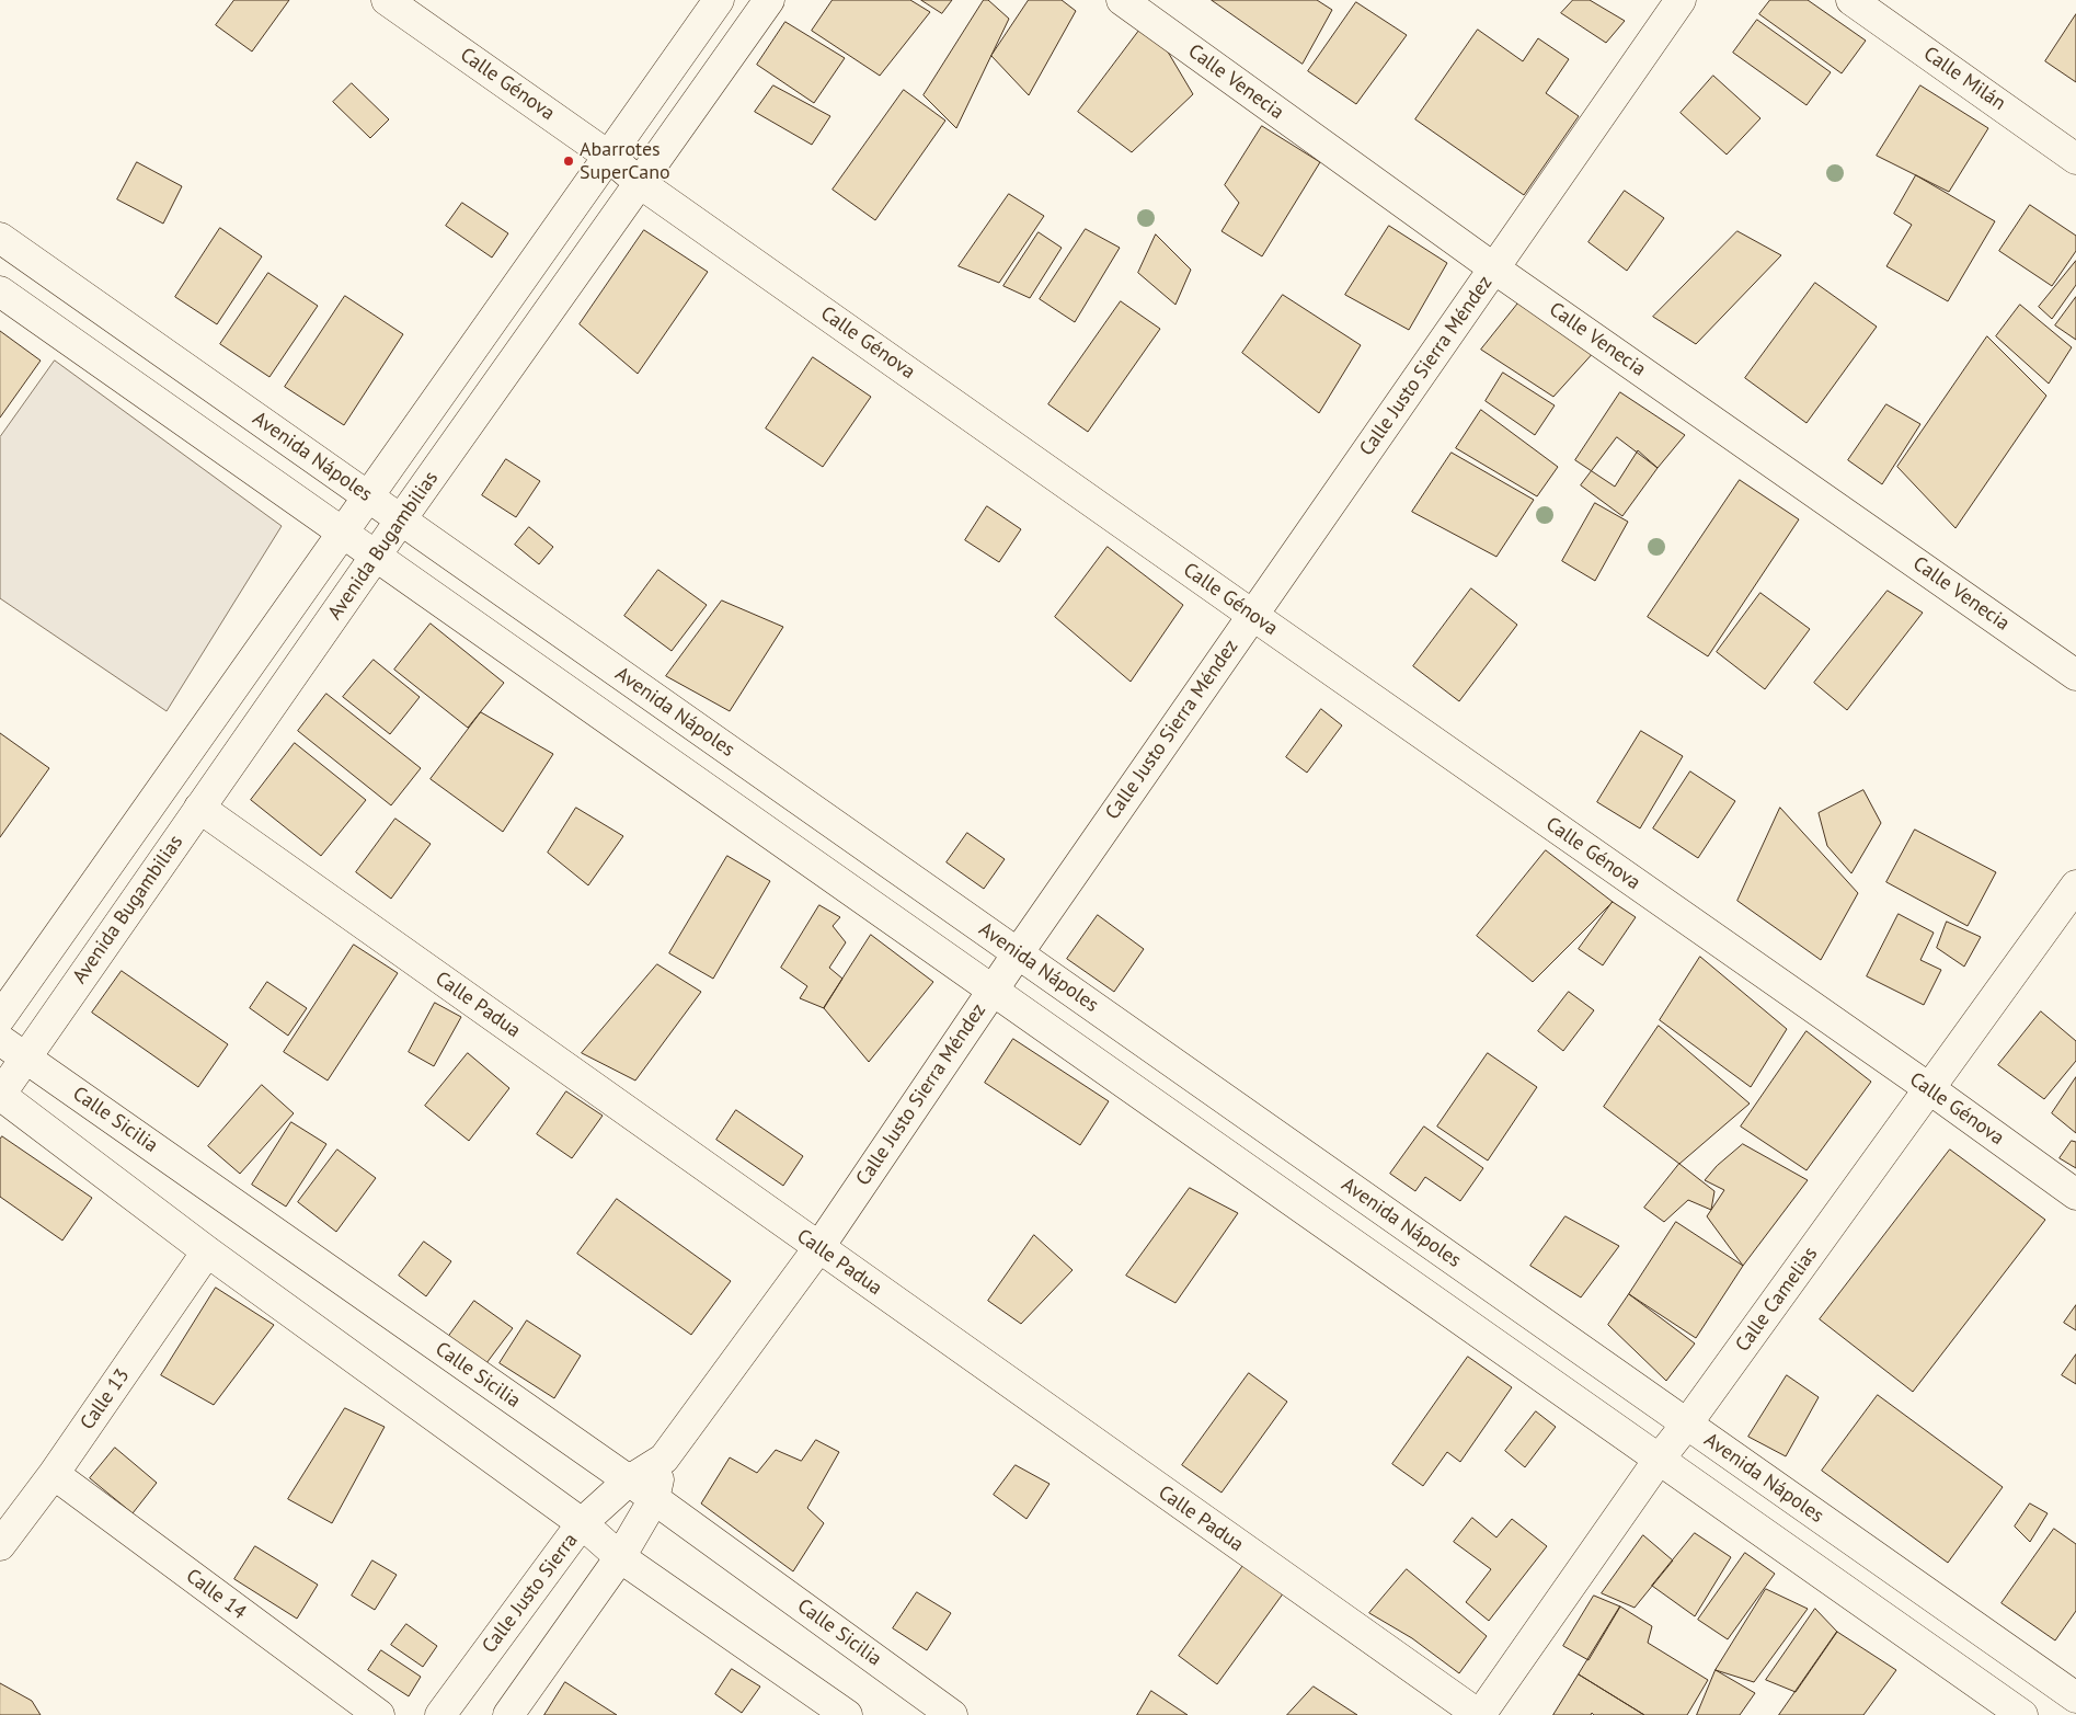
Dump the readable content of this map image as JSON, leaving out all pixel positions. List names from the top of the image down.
{
  "streets": {
    "street": [
      "Calle Milán",
      "Calle Venecia",
      "Calle Génova",
      "Calle Justo Sierra Méndez",
      "Avenida Nápoles",
      "Avenida Bugambilias",
      "Calle Padua",
      "Calle Sicilia",
      "Calle Camelias",
      "Calle 13",
      "Calle Justo Sierra",
      "Calle 14"
    ]
  },
  "crossings": [
    ["Calle Venecia", "Calle Justo Sierra Méndez"],
    ["Calle Génova", "Calle Justo Sierra Méndez"],
    ["Calle Génova", "Avenida Bugambilias"],
    ["Calle Génova", "Calle Camelias"],
    ["Calle Justo Sierra Méndez", "Avenida Nápoles"],
    ["Calle Justo Sierra Méndez", "Calle Padua"],
    ["Calle Justo Sierra Méndez", "Calle Sicilia"],
    ["Calle Justo Sierra Méndez", "Calle Justo Sierra"],
    ["Avenida Nápoles", "Avenida Bugambilias"],
    ["Avenida Nápoles", "Calle Camelias"],
    ["Avenida Bugambilias", "Calle Padua"],
    ["Avenida Bugambilias", "Calle Sicilia"],
    ["Calle Padua", "Calle Camelias"],
    ["Calle Sicilia", "Calle Justo Sierra"],
    ["Calle 13", "Calle 14"]
  ],
  "places": ["Abarrotes SuperCano"]
}
